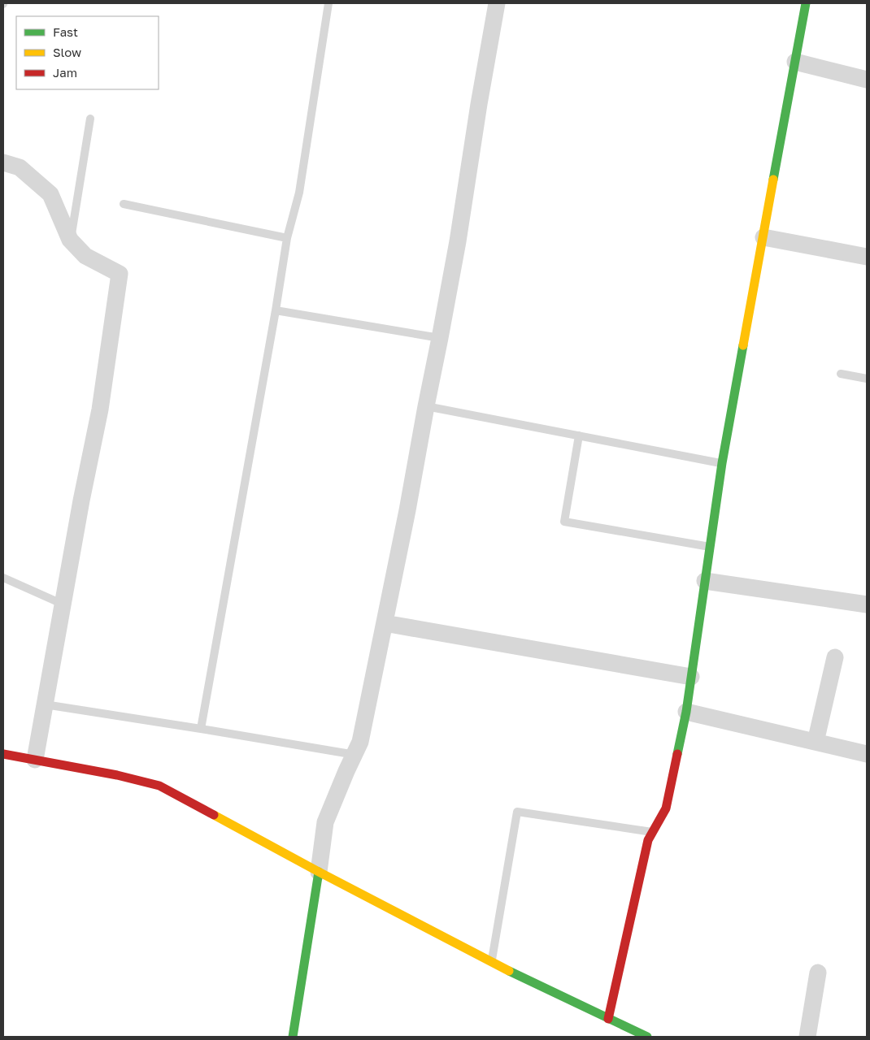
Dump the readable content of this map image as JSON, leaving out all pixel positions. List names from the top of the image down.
{
  "legend": ["Fast", "Slow", "Jam"]
}
